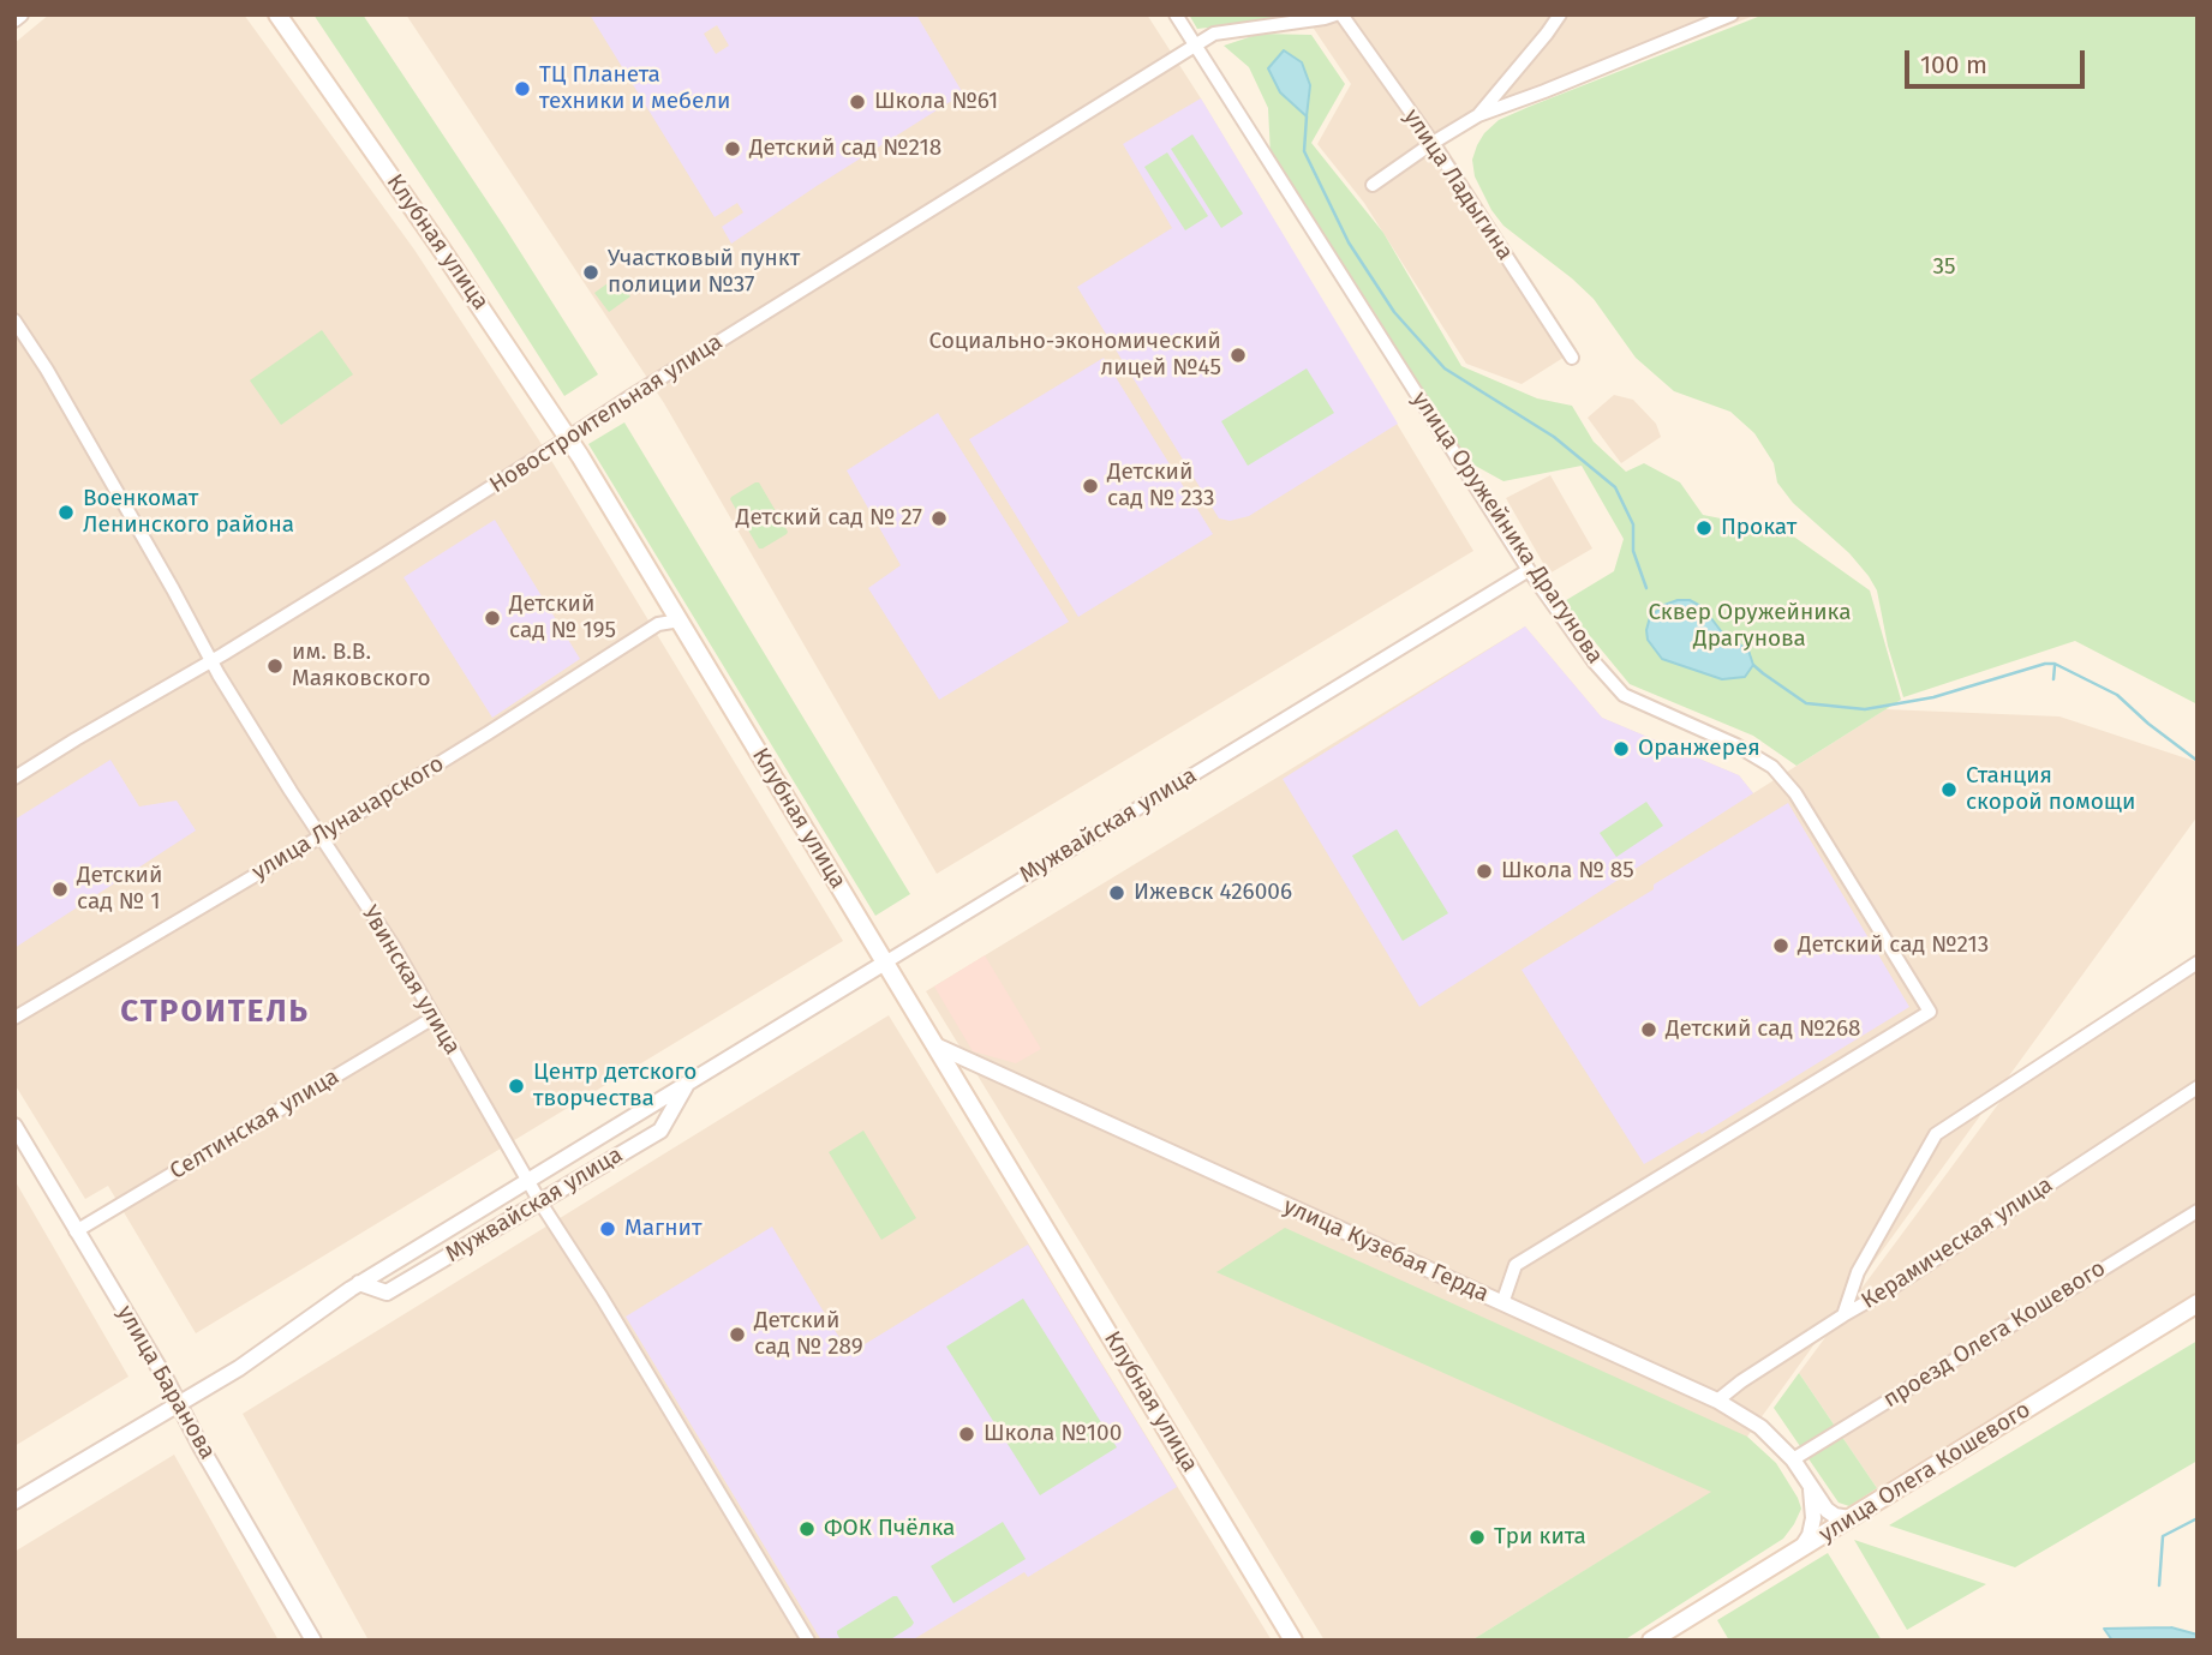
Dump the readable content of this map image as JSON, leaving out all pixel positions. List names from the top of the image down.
{
  "streets": {
    "main road": ["Клубная улица", "улица Олега Кошевого"],
    "street": [
      "улица Ладыгина",
      "Новостроительная улица",
      "улица Оружейника Драгунова",
      "улица Луначарского",
      "Мужвайская улица",
      "Увинская улица",
      "Селтинская улица",
      "Керамическая улица",
      "улица Кузебая Герда",
      "проезд Олега Кошевого",
      "улица Баранова"
    ]
  },
  "crossings": [
    ["улица Ладыгина", "Новостроительная улица"],
    ["Клубная улица", "Новостроительная улица"],
    ["Клубная улица", "улица Луначарского"],
    ["Клубная улица", "Мужвайская улица"],
    ["Клубная улица", "улица Кузебая Герда"],
    ["Новостроительная улица", "улица Оружейника Драгунова"],
    ["Новостроительная улица", "Увинская улица"],
    ["улица Оружейника Драгунова", "Мужвайская улица"],
    ["улица Оружейника Драгунова", "улица Кузебая Герда"],
    ["улица Луначарского", "Увинская улица"],
    ["Мужвайская улица", "Увинская улица"],
    ["Мужвайская улица", "улица Баранова"],
    ["Увинская улица", "Селтинская улица"],
    ["Селтинская улица", "улица Баранова"],
    ["Керамическая улица", "улица Кузебая Герда"],
    ["улица Кузебая Герда", "проезд Олега Кошевого"],
    ["улица Кузебая Герда", "улица Олега Кошевого"]
  ],
  "districts": ["СТРОИТЕЛЬ"],
  "parks": ["35", "Сквер Оружейника Драгунова"],
  "places": [
    "ТЦ Планета техники и мебели",
    "Школа №61",
    "Детский сад №218",
    "Участковый пункт полиции №37",
    "Социально-экономический лицей №45",
    "Детский сад № 233",
    "Военкомат Ленинского района",
    "Детский сад № 27",
    "Прокат",
    "Детский сад № 195",
    "им. В.В. Маяковского",
    "Оранжерея",
    "Станция скорой помощи",
    "Школа № 85",
    "Детский сад № 1",
    "Ижевск 426006",
    "Детский сад №213",
    "Детский сад №268",
    "Центр детского творчества",
    "Магнит",
    "Детский сад № 289",
    "Школа №100",
    "ФОК Пчёлка",
    "Три кита"
  ],
  "scale_bar": "100 m"
}
